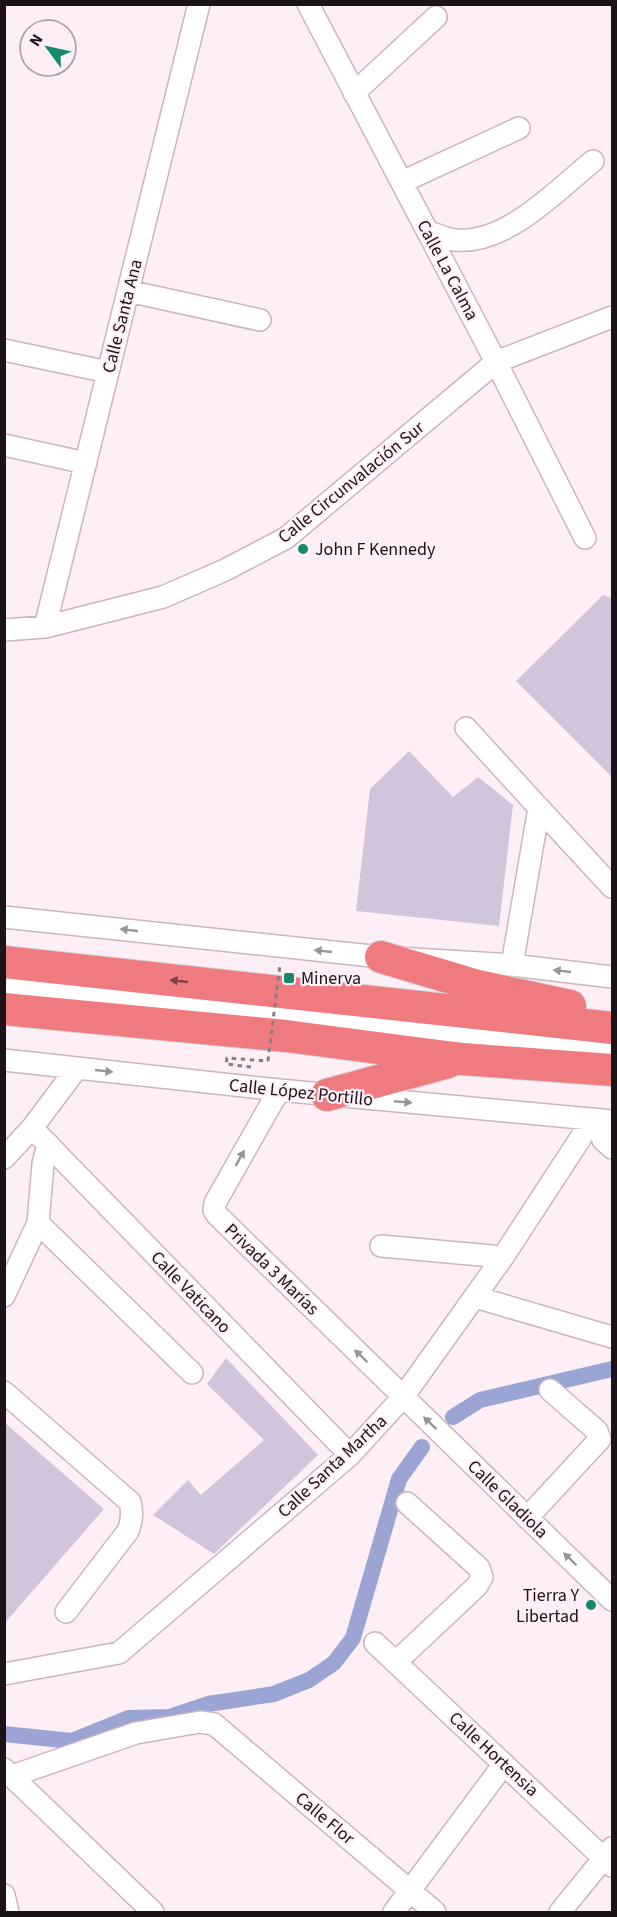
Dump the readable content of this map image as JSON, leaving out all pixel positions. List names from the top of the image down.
{
  "streets": {
    "street": [
      "Calle La Calma",
      "Calle Santa Ana",
      "Calle Circunvalación Sur",
      "Calle López Portillo",
      "Privada 3 Marías",
      "Calle Vaticano",
      "Calle Santa Martha",
      "Calle Gladiola",
      "Calle Hortensia",
      "Calle Flor"
    ]
  },
  "crossings": [
    ["Calle La Calma", "Calle Circunvalación Sur"],
    ["Calle Santa Ana", "Calle Circunvalación Sur"],
    ["Calle López Portillo", "Privada 3 Marías"],
    ["Calle López Portillo", "Calle Santa Martha"],
    ["Privada 3 Marías", "Calle Santa Martha"],
    ["Privada 3 Marías", "Calle Gladiola"],
    ["Calle Vaticano", "Calle Santa Martha"],
    ["Calle Santa Martha", "Calle Gladiola"]
  ],
  "one_way": ["Calle Gladiola"],
  "places": {
    "other": ["John F Kennedy", "Tierra Y Libertad"],
    "transit": ["Minerva"]
  },
  "north": "top left"
}
